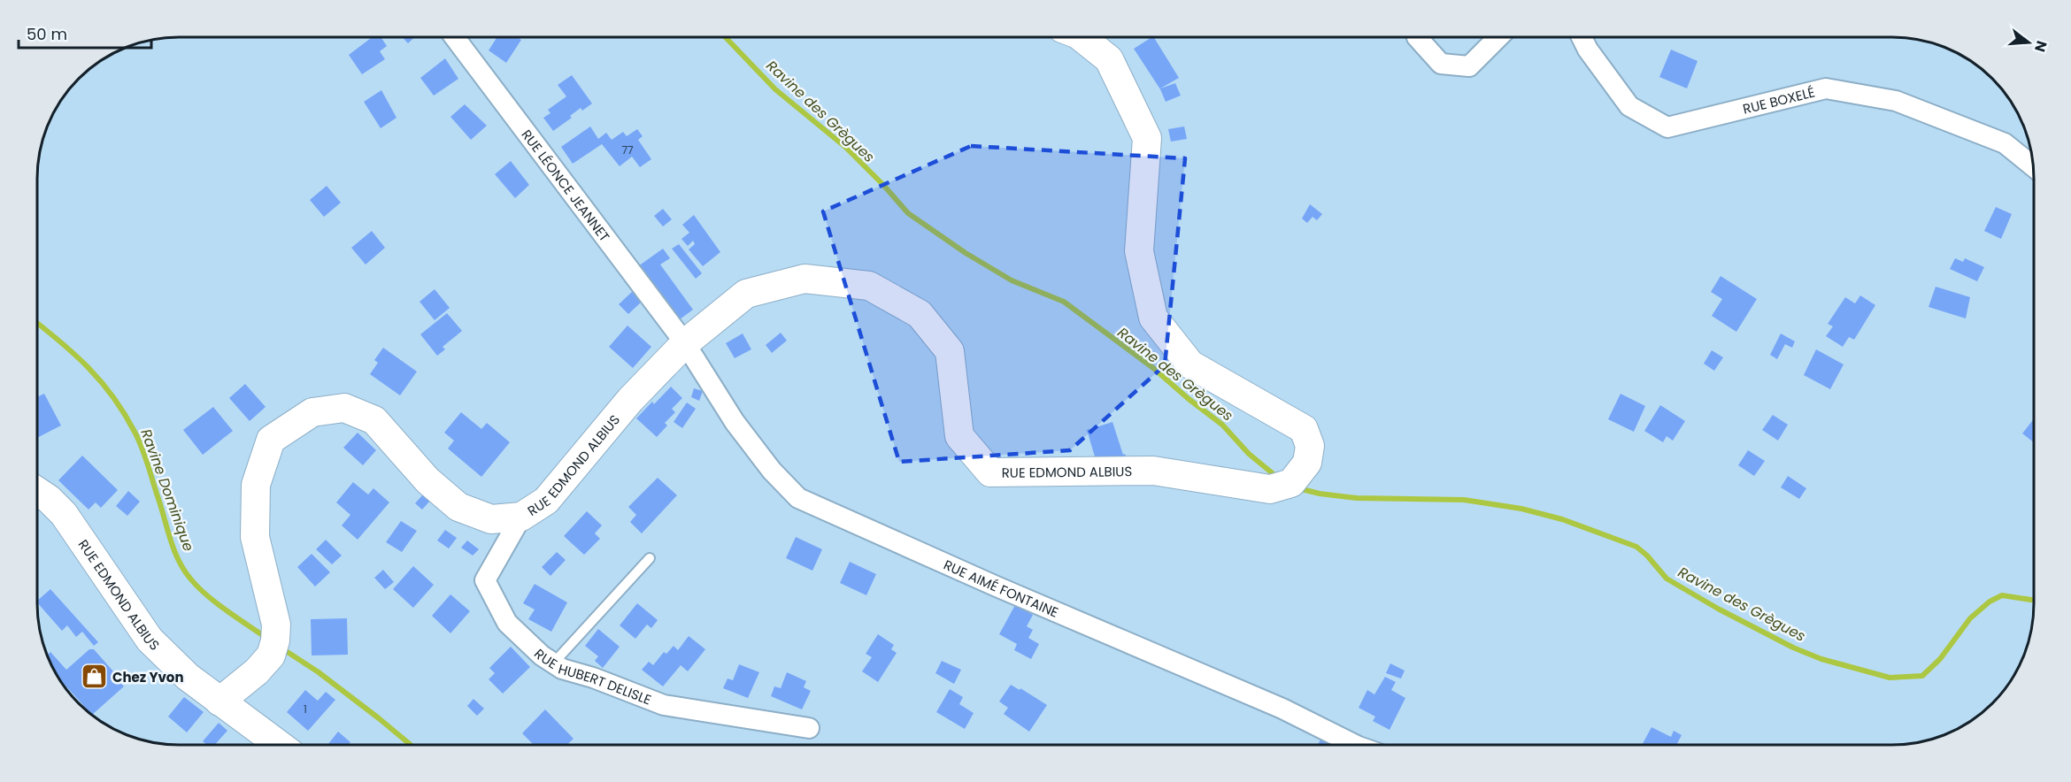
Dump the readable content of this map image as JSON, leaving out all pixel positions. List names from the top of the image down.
{
  "streets": {
    "main road": ["RUE EDMOND ALBIUS"],
    "street": [
      "RUE BOXELÉ",
      "RUE LÉONCE JEANNET",
      "RUE AIMÉ FONTAINE",
      "RUE HUBERT DELISLE"
    ]
  },
  "crossings": [
    ["RUE LÉONCE JEANNET", "RUE EDMOND ALBIUS"],
    ["RUE LÉONCE JEANNET", "RUE AIMÉ FONTAINE"],
    ["RUE EDMOND ALBIUS", "RUE AIMÉ FONTAINE"],
    ["RUE EDMOND ALBIUS", "RUE HUBERT DELISLE"]
  ],
  "water": ["Ravine des Grègues", "Ravine Dominique"],
  "places": {
    "shop": ["Chez Yvon"]
  },
  "house_numbers": ["77", "1"],
  "scale_bar": "50 m",
  "north": "right"
}
